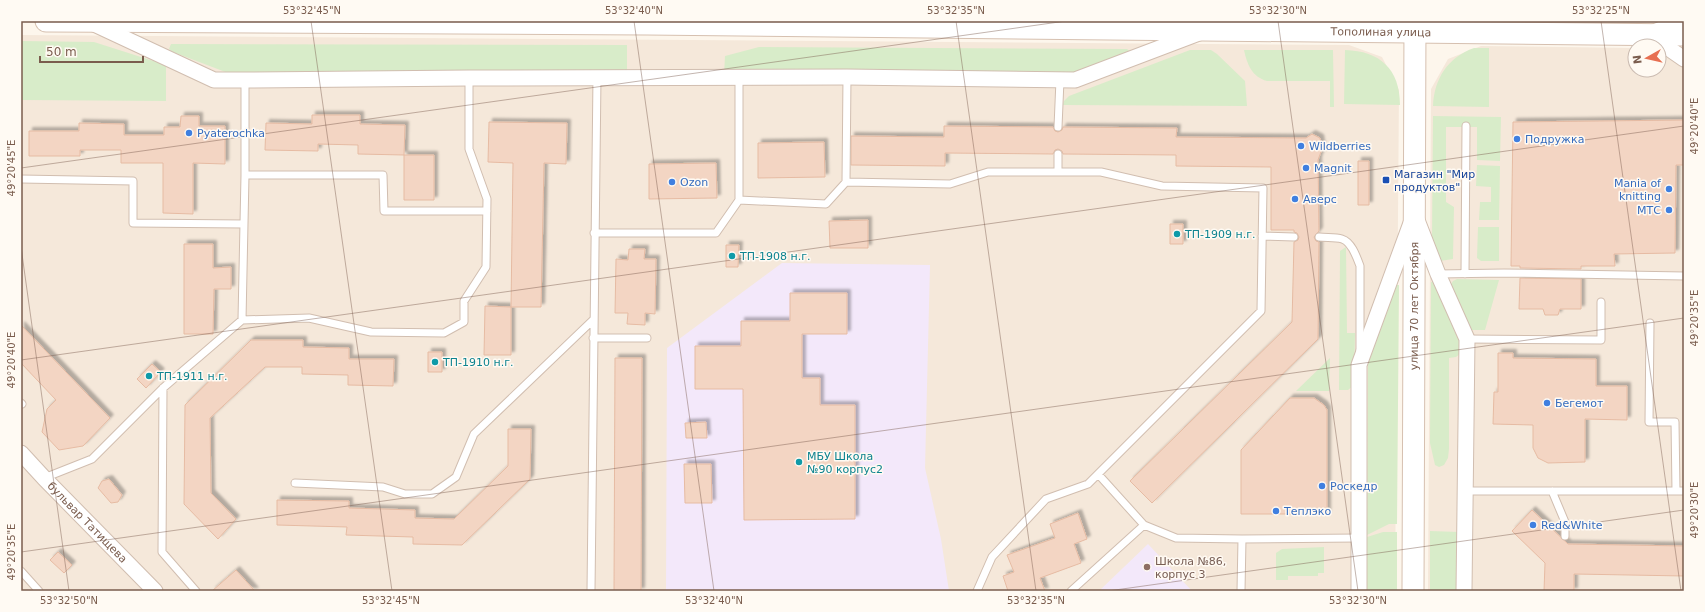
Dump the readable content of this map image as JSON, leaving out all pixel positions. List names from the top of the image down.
{
  "streets": {
    "main road": ["Тополиная улица", "улица 70 лет Октября"],
    "street": ["бульвар Татищева"]
  },
  "crossings": [
    ["Тополиная улица", "улица 70 лет Октября"]
  ],
  "places": {
    "other": [
      "Pyaterochka",
      "Подружка",
      "Wildberries",
      "Magnit",
      "Ozon",
      "Mania of knitting",
      "Аверс",
      "МТС",
      "ТП-1909 н.г.",
      "ТП-1908 н.г.",
      "ТП-1910 н.г.",
      "ТП-1911 н.г.",
      "Бегемот",
      "МБУ Школа №90 корпус2",
      "Роскедр",
      "Теплэко",
      "Red&White",
      "Школа №86, корпус 3"
    ],
    "transit": ["Магазин \"Мир продуктов\""]
  },
  "scale_bar": "50 m",
  "north": "left",
  "coordinates": [
    "53°32'45\"N",
    "53°32'40\"N",
    "53°32'35\"N",
    "53°32'30\"N",
    "53°32'25\"N",
    "49°20'40\"E",
    "49°20'45\"E",
    "49°20'35\"E",
    "49°20'30\"E",
    "53°32'50\"N"
  ]
}
